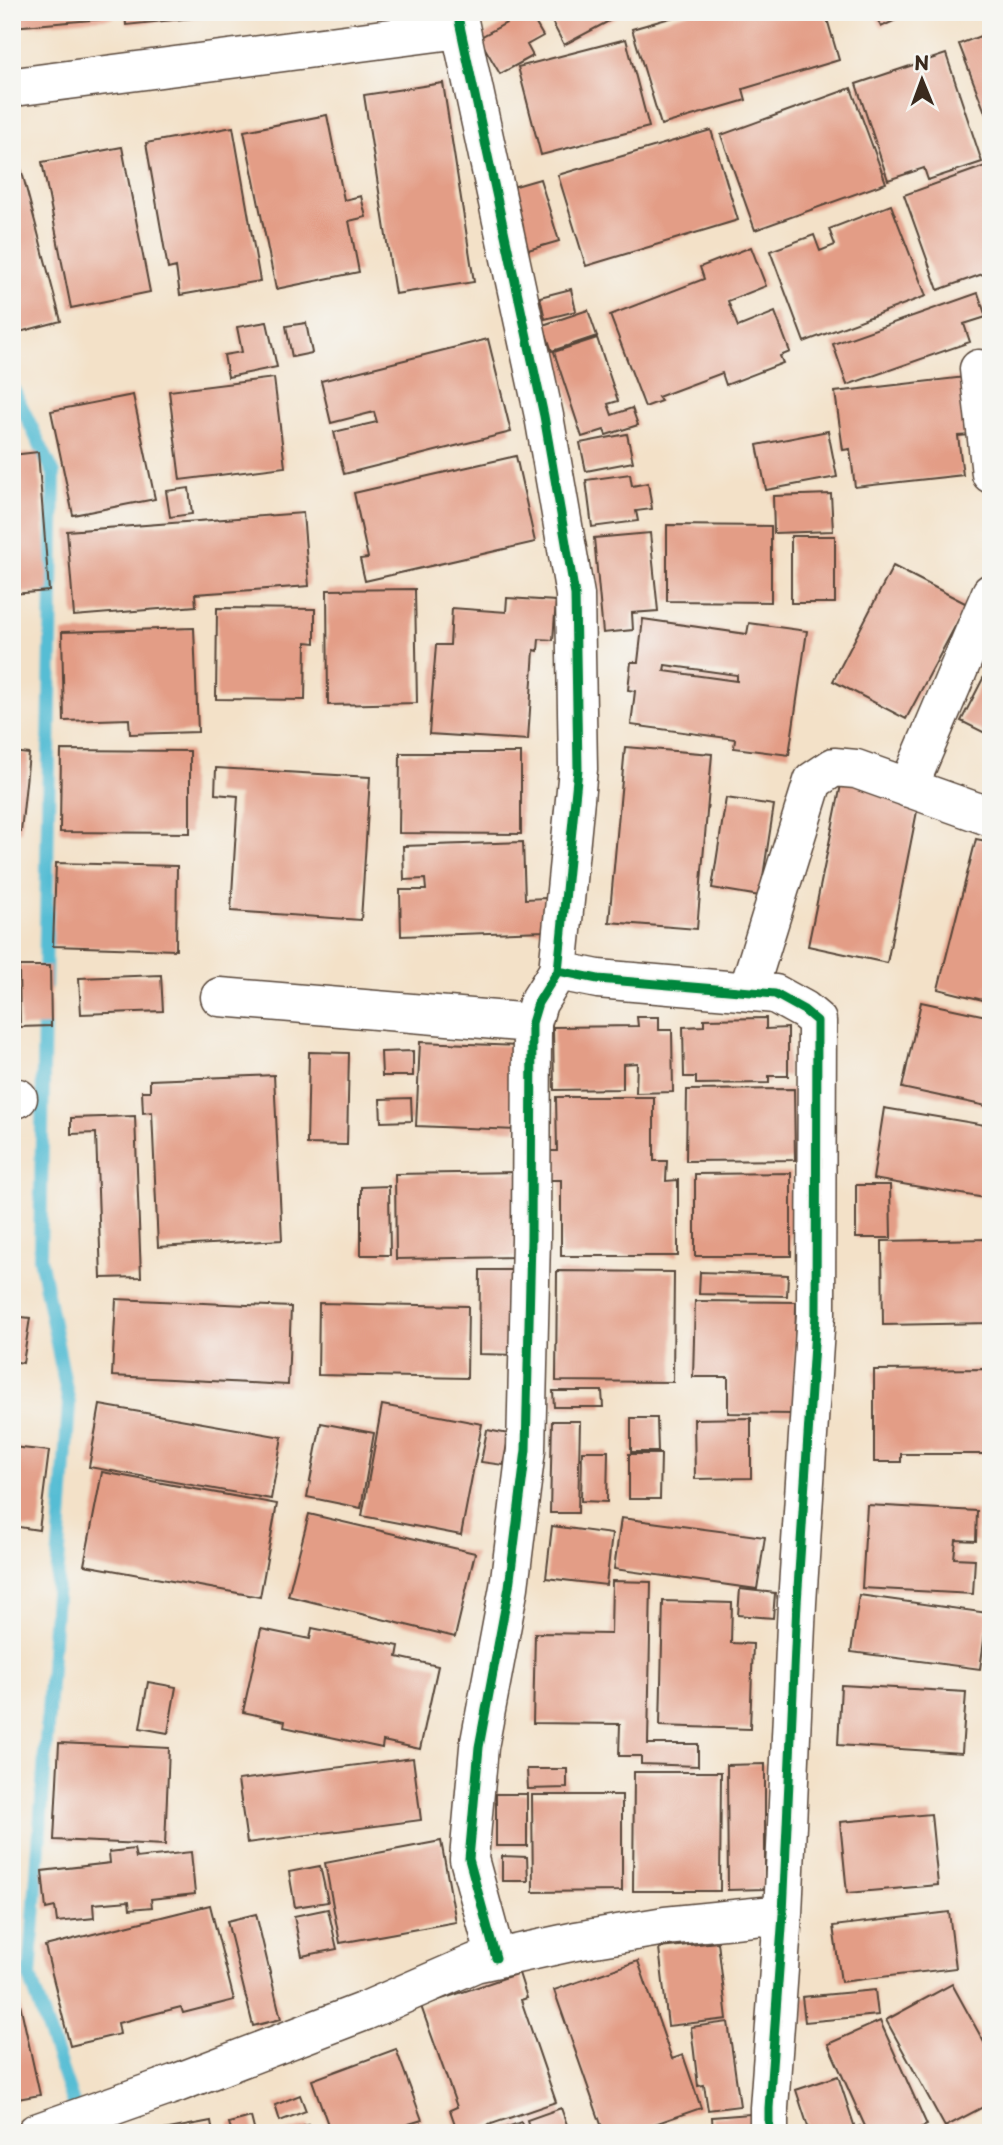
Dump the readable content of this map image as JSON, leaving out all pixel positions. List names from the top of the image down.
{
  "north": "top"
}
